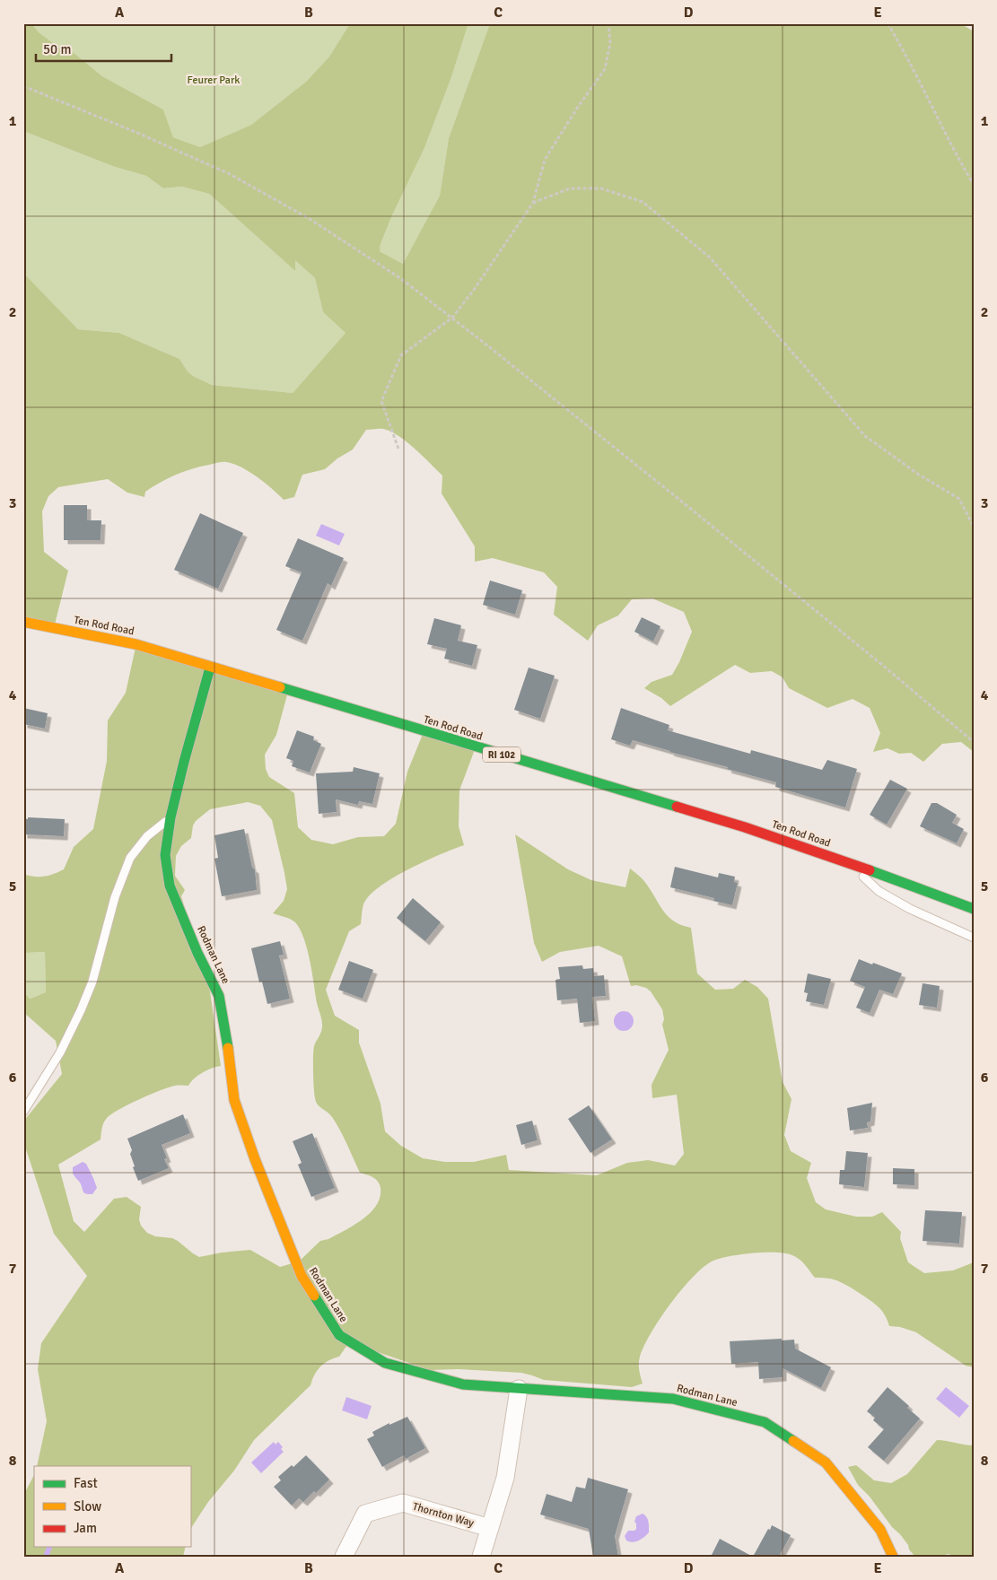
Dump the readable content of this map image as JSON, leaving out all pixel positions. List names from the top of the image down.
{
  "streets": {
    "street": [
      "Ten Rod Road",
      "RI 102",
      "Rodman Lane",
      "Thornton Way"
    ]
  },
  "crossings": [
    ["Ten Rod Road", "Rodman Lane"]
  ],
  "parks": ["Feurer Park"],
  "legend": ["Fast", "Slow", "Jam"],
  "scale_bar": "50 m",
  "grid": {
    "columns": [
      "A",
      "B",
      "C",
      "D",
      "E"
    ],
    "rows": [
      "1",
      "2",
      "3",
      "4",
      "5",
      "6",
      "7",
      "8"
    ]
  }
}
